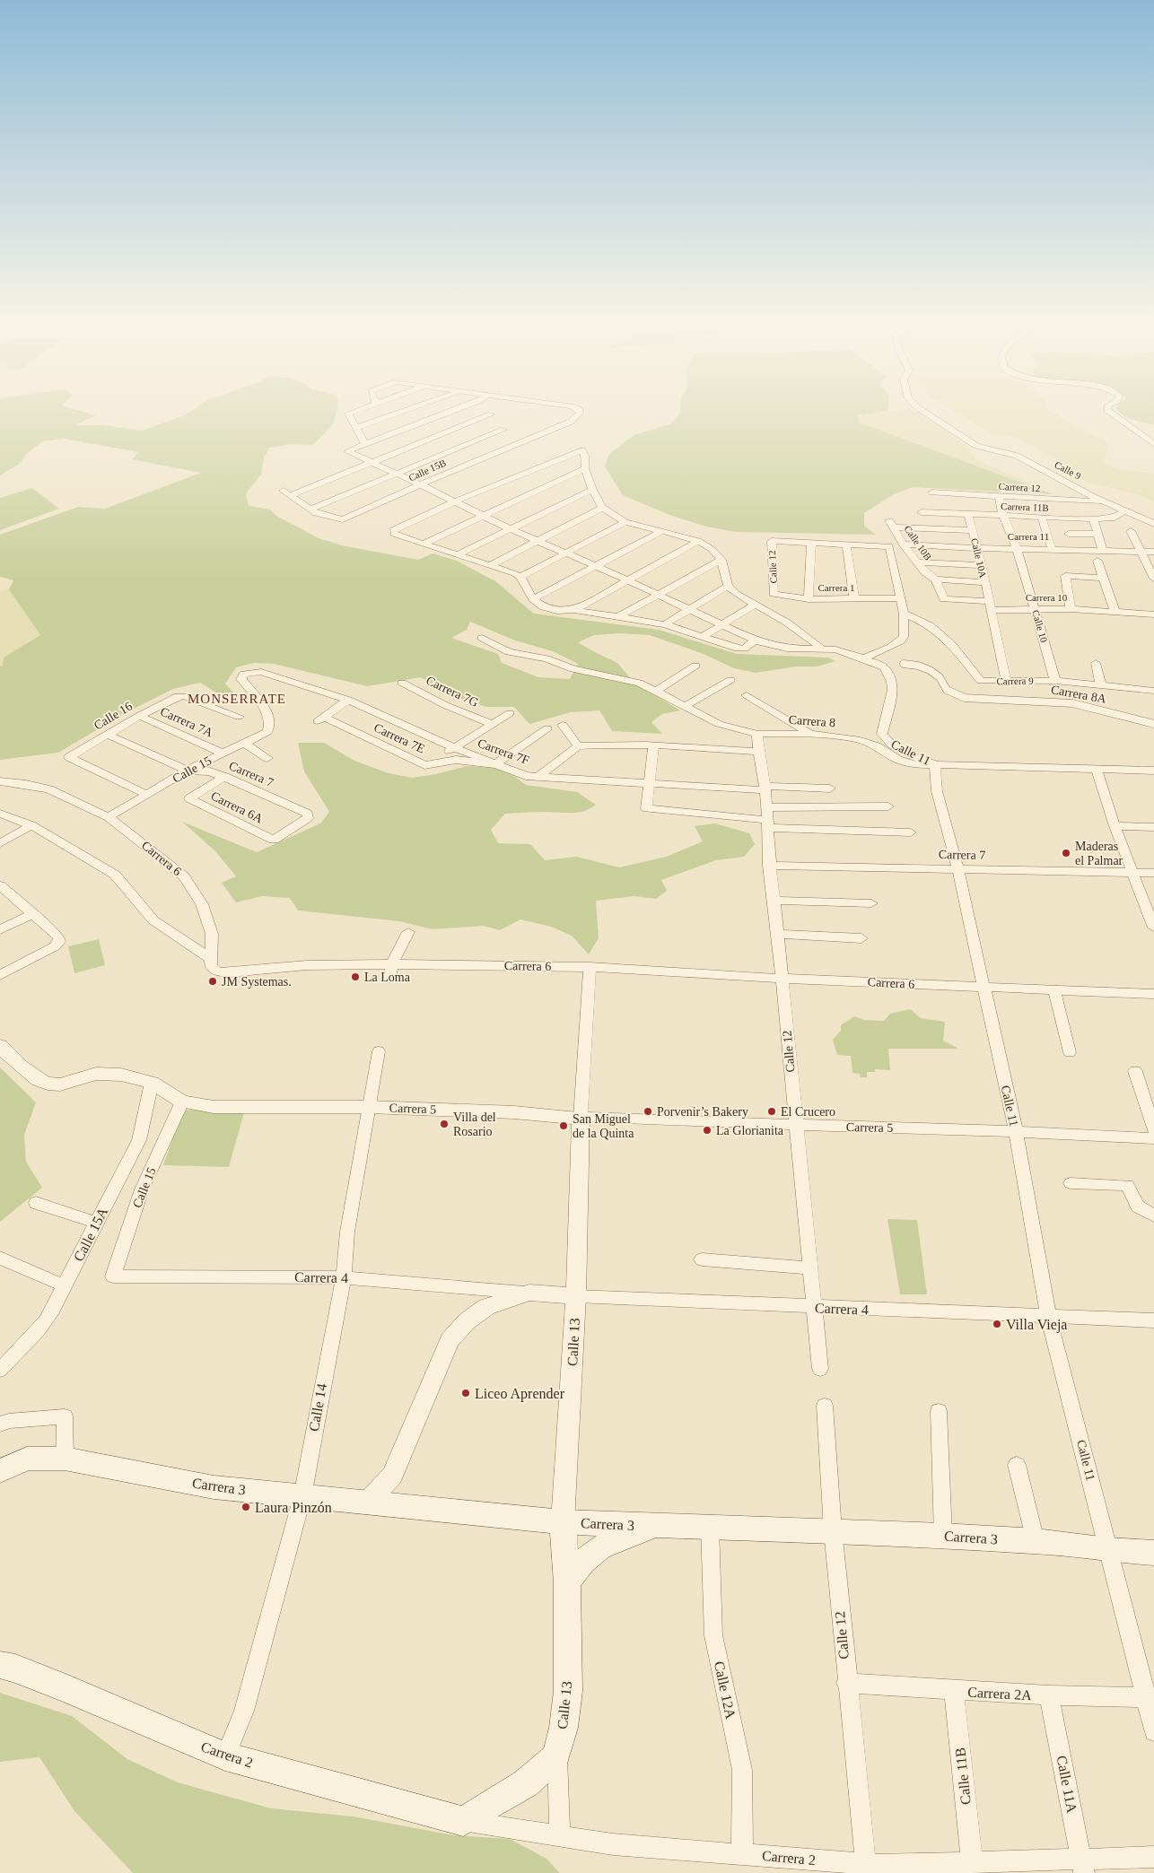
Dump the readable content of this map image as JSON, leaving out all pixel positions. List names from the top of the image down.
{
  "streets": {
    "main road": ["Calle 13", "Carrera 3", "Carrera 2"],
    "street": [
      "Calle 15B",
      "Calle 9",
      "Carrera 12",
      "Carrera 11B",
      "Carrera 11",
      "Calle 10B",
      "Calle 10A",
      "Calle 12",
      "Carrera 1",
      "Carrera 10",
      "Calle 10",
      "Carrera 9",
      "Carrera 7G",
      "Carrera 8A",
      "Calle 16",
      "Carrera 8",
      "Carrera 7A",
      "Carrera 7E",
      "Carrera 7F",
      "Calle 11",
      "Calle 15",
      "Carrera 7",
      "Carrera 6A",
      "Carrera 6",
      "Carrera 5",
      "Calle 15A",
      "Carrera 4",
      "Calle 14",
      "Calle 12A",
      "Carrera 2A",
      "Calle 11B",
      "Calle 11A"
    ]
  },
  "crossings": [
    ["Calle 9", "Carrera 12"],
    ["Calle 9", "Carrera 11B"],
    ["Carrera 12", "Calle 10"],
    ["Carrera 11B", "Calle 10A"],
    ["Carrera 11B", "Calle 10"],
    ["Carrera 11", "Calle 10B"],
    ["Carrera 11", "Calle 10A"],
    ["Carrera 11", "Calle 10"],
    ["Calle 10B", "Calle 10A"],
    ["Calle 10B", "Carrera 10"],
    ["Calle 10A", "Carrera 10"],
    ["Calle 10A", "Carrera 9"],
    ["Calle 12", "Carrera 1"],
    ["Calle 12", "Carrera 8"],
    ["Calle 12", "Carrera 7F"],
    ["Calle 12", "Carrera 7"],
    ["Calle 12", "Carrera 6"],
    ["Calle 12", "Carrera 5"],
    ["Calle 12", "Carrera 4"],
    ["Calle 12", "Carrera 3"],
    ["Calle 12", "Carrera 2A"],
    ["Calle 12", "Carrera 2"],
    ["Carrera 10", "Calle 10"],
    ["Calle 10", "Carrera 9"],
    ["Calle 16", "Carrera 7A"],
    ["Calle 16", "Calle 15"],
    ["Calle 16", "Carrera 7"],
    ["Carrera 8", "Calle 11"],
    ["Carrera 7A", "Calle 15"],
    ["Carrera 7E", "Carrera 7F"],
    ["Carrera 7F", "Calle 15"],
    ["Calle 11", "Carrera 7"],
    ["Calle 11", "Carrera 6"],
    ["Calle 11", "Carrera 5"],
    ["Calle 11", "Carrera 4"],
    ["Calle 11", "Carrera 3"],
    ["Calle 11", "Carrera 2A"],
    ["Calle 15", "Carrera 7"],
    ["Calle 15", "Carrera 6"],
    ["Calle 15", "Carrera 5"],
    ["Calle 15", "Carrera 4"],
    ["Carrera 7", "Carrera 6A"],
    ["Carrera 6", "Calle 13"],
    ["Carrera 5", "Calle 13"],
    ["Carrera 5", "Calle 14"],
    ["Carrera 4", "Calle 13"],
    ["Carrera 4", "Calle 14"],
    ["Carrera 4", "Carrera 3"],
    ["Calle 13", "Carrera 3"],
    ["Calle 14", "Carrera 3"],
    ["Calle 14", "Carrera 2"],
    ["Carrera 3", "Calle 12A"],
    ["Calle 12A", "Carrera 2"],
    ["Carrera 2A", "Calle 11B"],
    ["Carrera 2A", "Calle 11A"],
    ["Carrera 2", "Calle 11B"],
    ["Carrera 2", "Calle 11A"]
  ],
  "districts": ["MONSERRATE"],
  "places": [
    "Maderas el Palmar",
    "La Loma",
    "JM Systemas.",
    "Porvenir’s Bakery",
    "El Crucero",
    "Villa del Rosario",
    "San Miguel de la Quinta",
    "La Glorianita",
    "Villa Vieja",
    "Liceo Aprender",
    "Laura Pinzón"
  ]
}
